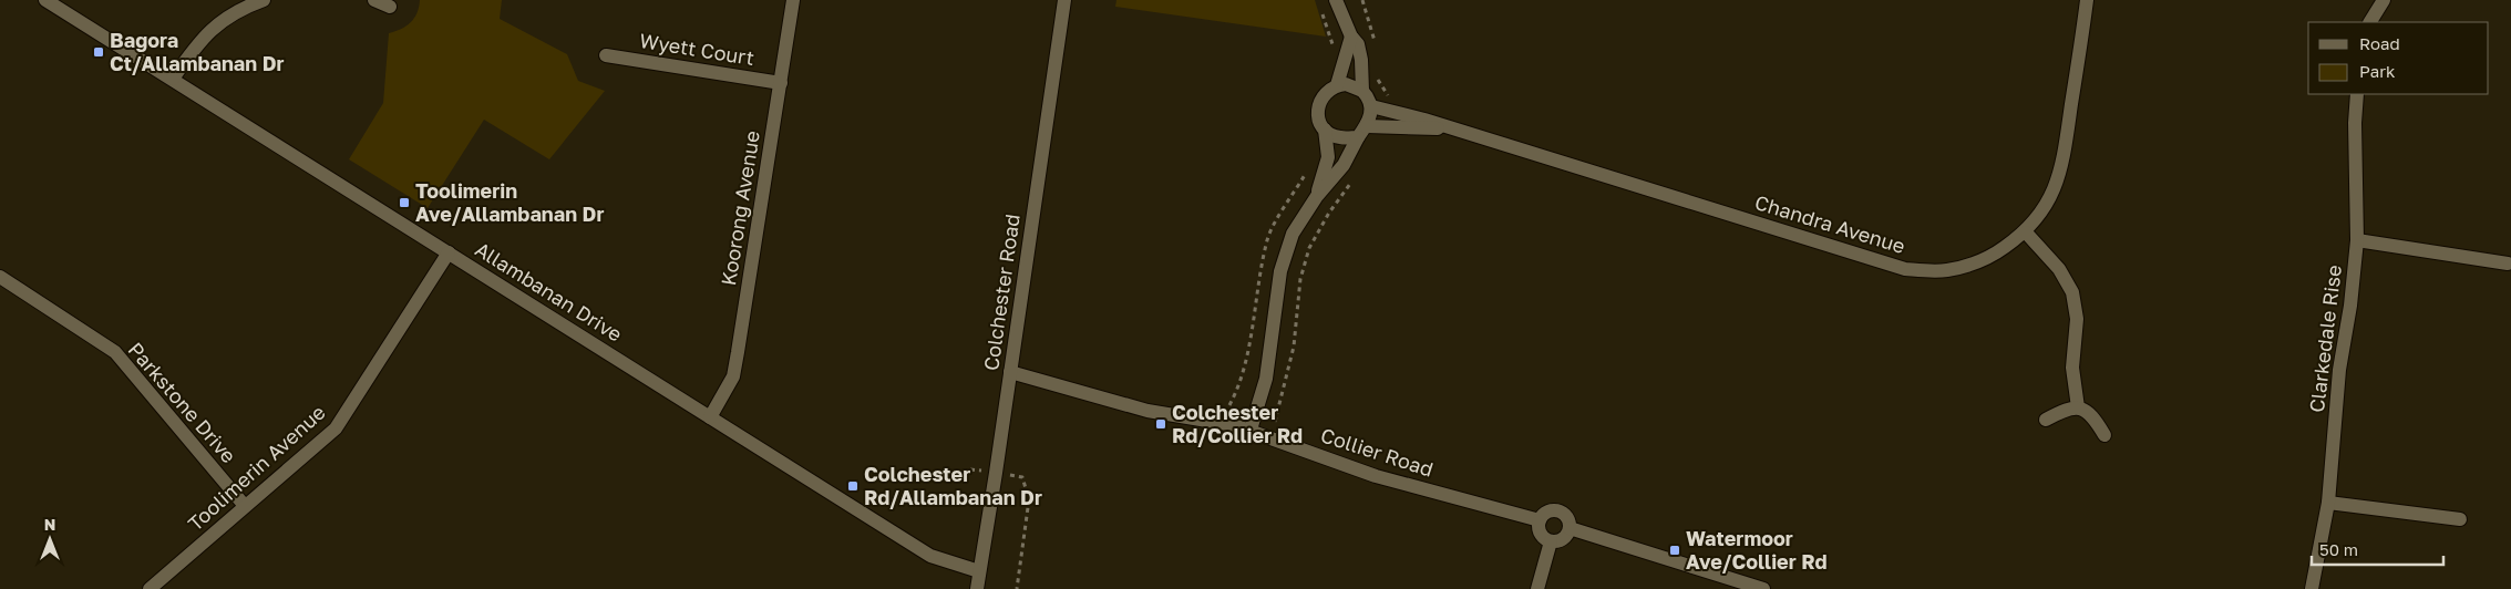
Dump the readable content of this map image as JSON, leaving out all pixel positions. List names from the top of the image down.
{
  "streets": {
    "street": [
      "Wyett Court",
      "Koorong Avenue",
      "Chandra Avenue",
      "Allambanan Drive",
      "Colchester Road",
      "Clarkedale Rise",
      "Parkstone Drive",
      "Collier Road",
      "Toolimerin Avenue"
    ]
  },
  "crossings": [
    ["Wyett Court", "Koorong Avenue"],
    ["Koorong Avenue", "Allambanan Drive"],
    ["Allambanan Drive", "Colchester Road"],
    ["Allambanan Drive", "Toolimerin Avenue"],
    ["Colchester Road", "Collier Road"],
    ["Parkstone Drive", "Toolimerin Avenue"]
  ],
  "places": {
    "transit": [
      "Bagora Ct/Allambanan Dr",
      "Toolimerin Ave/Allambanan Dr",
      "Colchester Rd/Collier Rd",
      "Colchester Rd/Allambanan Dr",
      "Watermoor Ave/Collier Rd"
    ]
  },
  "legend": ["Road", "Park"],
  "scale_bar": "50 m",
  "north": "top"
}
